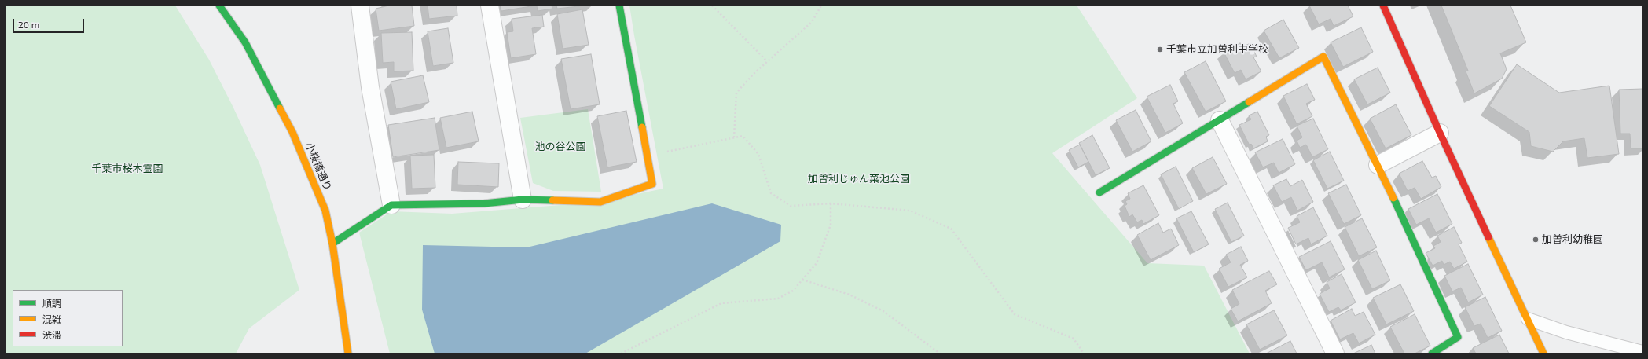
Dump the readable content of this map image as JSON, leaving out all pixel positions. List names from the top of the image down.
{
  "streets": {
    "street": ["小桜橋通り"]
  },
  "parks": ["池の谷公園", "千葉市桜木霊園", "加曽利じゅん菜池公園"],
  "places": ["千葉市立加曽利中学校", "加曽利幼稚園"],
  "legend": ["順調", "混雑", "渋滞"],
  "scale_bar": "20 m"
}
